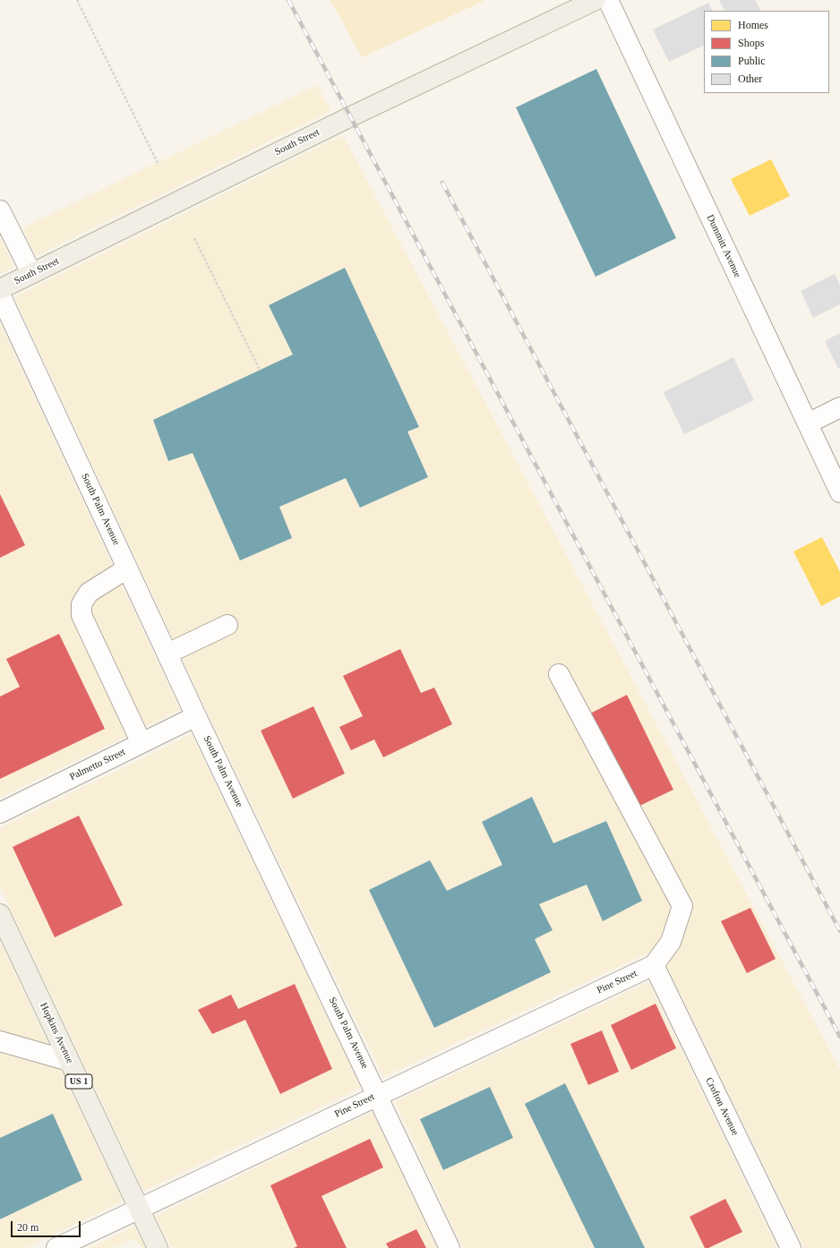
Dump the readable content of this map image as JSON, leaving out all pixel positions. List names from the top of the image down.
{
  "streets": {
    "main road": ["South Street", "Hopkins Avenue", "US 1"],
    "street": [
      "Dummitt Avenue",
      "South Palm Avenue",
      "Palmetto Street",
      "Pine Street",
      "Crofton Avenue"
    ]
  },
  "crossings": [
    ["South Palm Avenue", "Palmetto Street"],
    ["South Palm Avenue", "Pine Street"],
    ["Pine Street", "Hopkins Avenue"],
    ["Pine Street", "Crofton Avenue"]
  ],
  "legend": [
    "Homes",
    "Shops",
    "Public",
    "Other"
  ],
  "scale_bar": "20 m"
}
